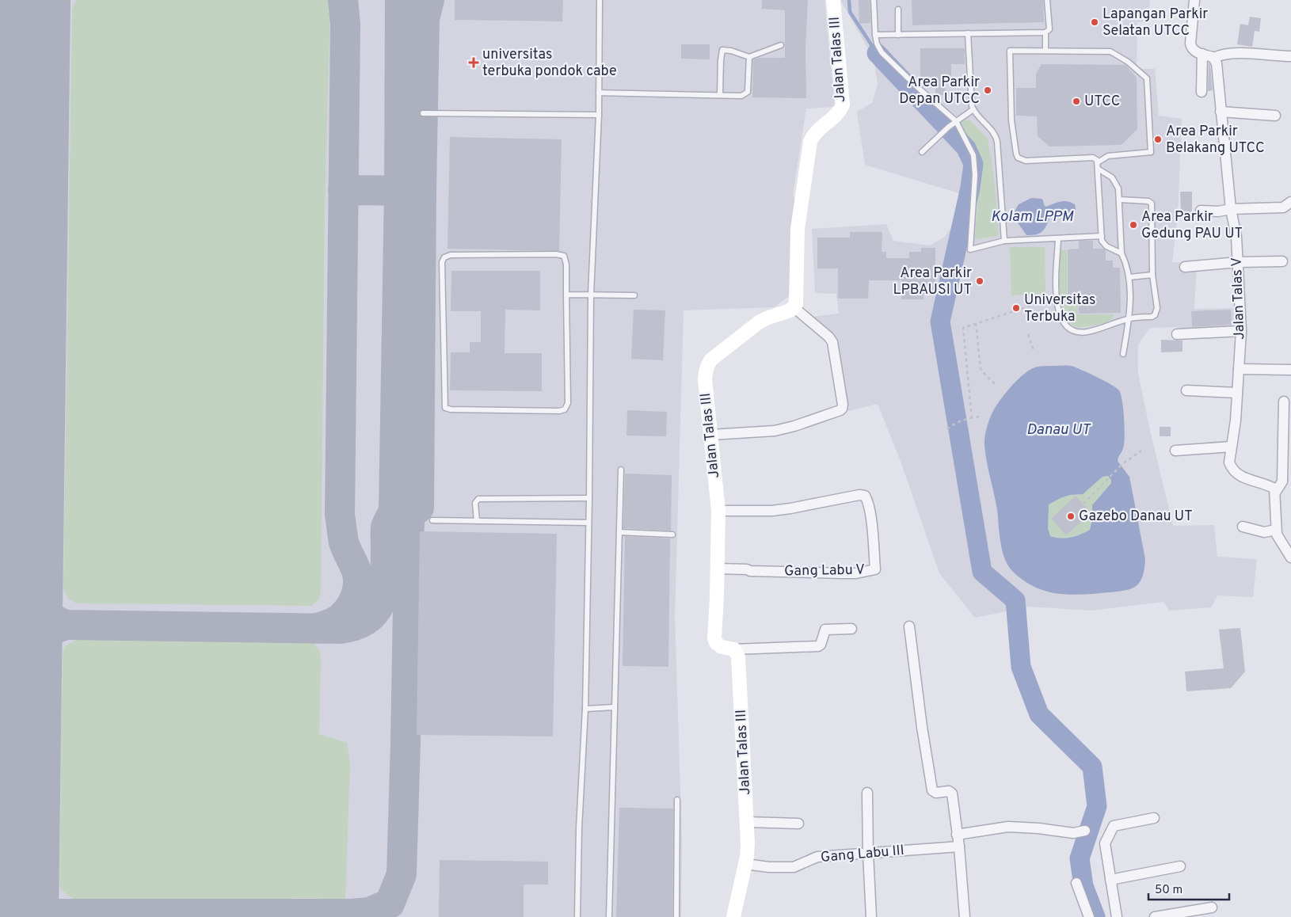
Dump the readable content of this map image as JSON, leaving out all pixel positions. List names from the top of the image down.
{
  "streets": {
    "street": [
      "Jalan Talas III",
      "Jalan Talas V",
      "Gang Labu V",
      "Gang Labu III"
    ]
  },
  "crossings": [
    ["Jalan Talas III", "Gang Labu V"],
    ["Jalan Talas III", "Gang Labu III"]
  ],
  "water": ["Kolam LPPM", "Danau UT"],
  "places": {
    "other": [
      "Lapangan Parkir Selatan UTCC",
      "Area Parkir Depan UTCC",
      "UTCC",
      "Area Parkir Belakang UTCC",
      "Area Parkir Gedung PAU UT",
      "Area Parkir LPBAUSI UT",
      "Universitas Terbuka",
      "Gazebo Danau UT"
    ],
    "health": ["universitas terbuka pondok cabe"]
  },
  "scale_bar": "50 m"
}
